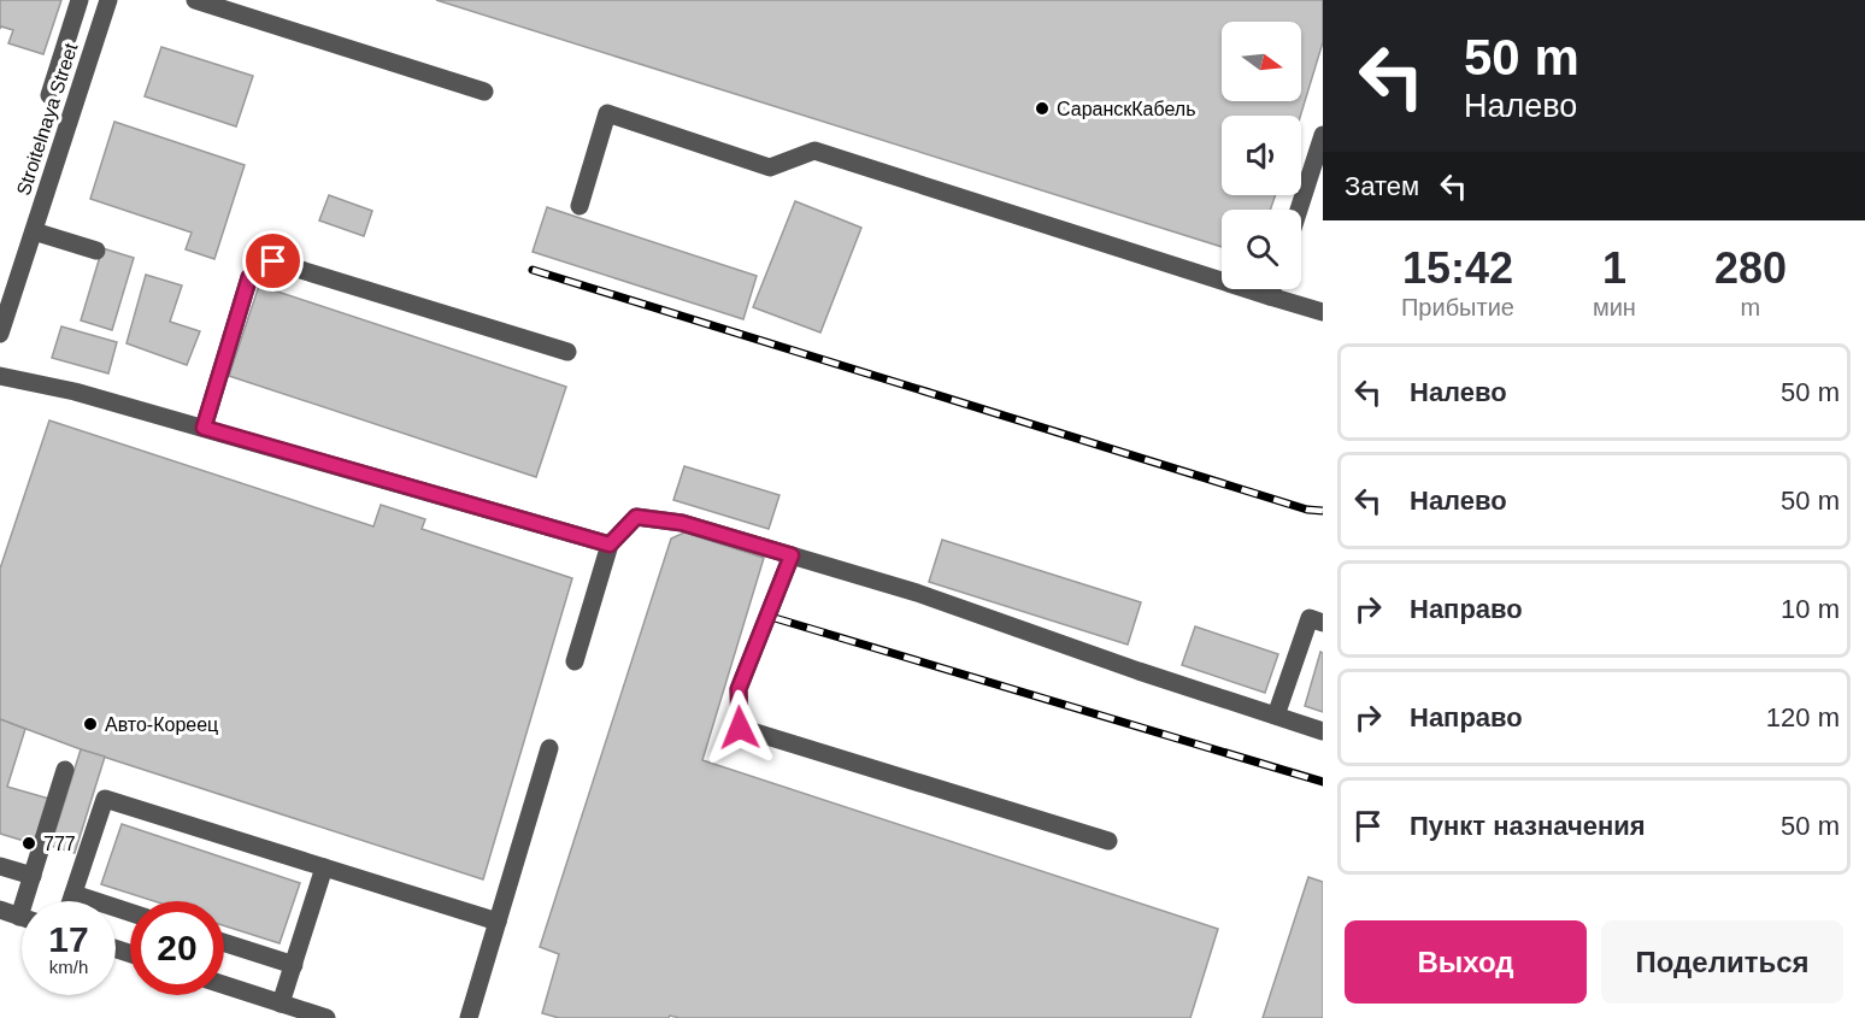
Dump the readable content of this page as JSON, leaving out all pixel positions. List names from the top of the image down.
{
  "streets": {
    "street": ["Stroitelnaya Street"]
  },
  "places": ["СаранскКабель", "Авто-Кореец", "777"],
  "north": "right",
  "page": {
    "turn": ["50 m", "Налево"],
    "then": "Затем",
    "eta": [
      "15:42",
      "Прибытие",
      "1",
      "мин",
      "280",
      "m"
    ],
    "list": [
      {
        "name": "Налево",
        "value": "50 m"
      },
      {
        "name": "Налево",
        "value": "50 m"
      },
      {
        "name": "Направо",
        "value": "10 m"
      },
      {
        "name": "Направо",
        "value": "120 m"
      },
      {
        "name": "Пункт назначения",
        "value": "50 m"
      }
    ],
    "speed": "17 km/h",
    "limit": "20",
    "buttons": ["Выход", "Поделиться"]
  }
}
